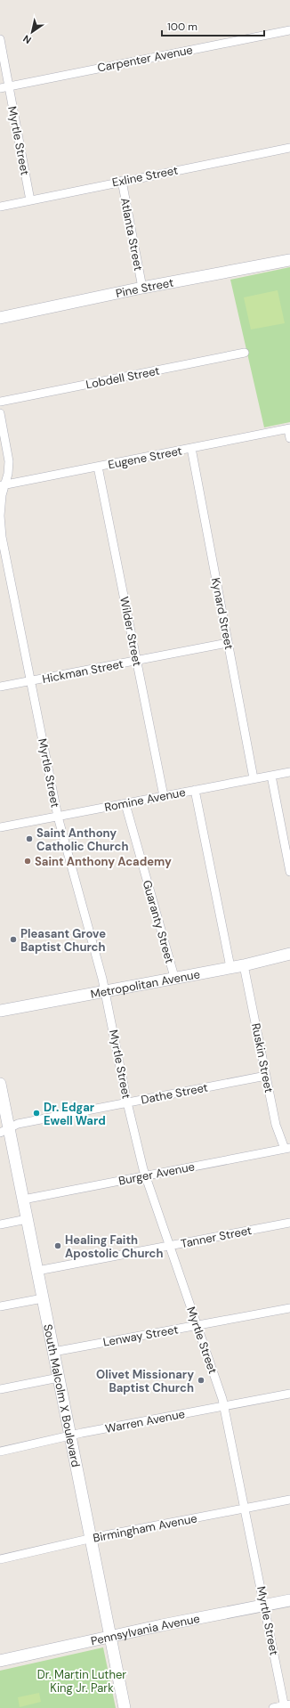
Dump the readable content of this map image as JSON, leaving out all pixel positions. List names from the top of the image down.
{
  "streets": {
    "street": [
      "Carpenter Avenue",
      "Myrtle Street",
      "Exline Street",
      "Atlanta Street",
      "Pine Street",
      "Lobdell Street",
      "Eugene Street",
      "Kynard Street",
      "Wilder Street",
      "Hickman Street",
      "Romine Avenue",
      "Guaranty Street",
      "Metropolitan Avenue",
      "Ruskin Street",
      "Dathe Street",
      "Burger Avenue",
      "Tanner Street",
      "Lenway Street",
      "South Malcolm X Boulevard",
      "Warren Avenue",
      "Birmingham Avenue",
      "Pennsylvania Avenue"
    ]
  },
  "crossings": [
    ["Carpenter Avenue", "Myrtle Street"],
    ["Myrtle Street", "Exline Street"],
    ["Myrtle Street", "Eugene Street"],
    ["Myrtle Street", "Hickman Street"],
    ["Myrtle Street", "Romine Avenue"],
    ["Myrtle Street", "Metropolitan Avenue"],
    ["Myrtle Street", "Dathe Street"],
    ["Myrtle Street", "Burger Avenue"],
    ["Myrtle Street", "Tanner Street"],
    ["Myrtle Street", "Lenway Street"],
    ["Myrtle Street", "Warren Avenue"],
    ["Myrtle Street", "Birmingham Avenue"],
    ["Myrtle Street", "Pennsylvania Avenue"],
    ["Exline Street", "Atlanta Street"],
    ["Atlanta Street", "Pine Street"],
    ["Eugene Street", "Kynard Street"],
    ["Eugene Street", "Wilder Street"],
    ["Kynard Street", "Hickman Street"],
    ["Kynard Street", "Romine Avenue"],
    ["Wilder Street", "Hickman Street"],
    ["Wilder Street", "Romine Avenue"],
    ["Romine Avenue", "Guaranty Street"],
    ["Guaranty Street", "Metropolitan Avenue"],
    ["Metropolitan Avenue", "Ruskin Street"],
    ["Ruskin Street", "Dathe Street"],
    ["Ruskin Street", "Burger Avenue"],
    ["Dathe Street", "South Malcolm X Boulevard"],
    ["Burger Avenue", "South Malcolm X Boulevard"],
    ["Tanner Street", "South Malcolm X Boulevard"],
    ["Lenway Street", "South Malcolm X Boulevard"],
    ["South Malcolm X Boulevard", "Warren Avenue"],
    ["South Malcolm X Boulevard", "Birmingham Avenue"],
    ["South Malcolm X Boulevard", "Pennsylvania Avenue"]
  ],
  "parks": ["Dr. Martin Luther King Jr. Park"],
  "places": [
    "Saint Anthony Catholic Church",
    "Saint Anthony Academy",
    "Pleasant Grove Baptist Church",
    "Dr. Edgar Ewell Ward",
    "Healing Faith Apostolic Church",
    "Olivet Missionary Baptist Church"
  ],
  "scale_bar": "100 m",
  "north": "bottom left"
}
